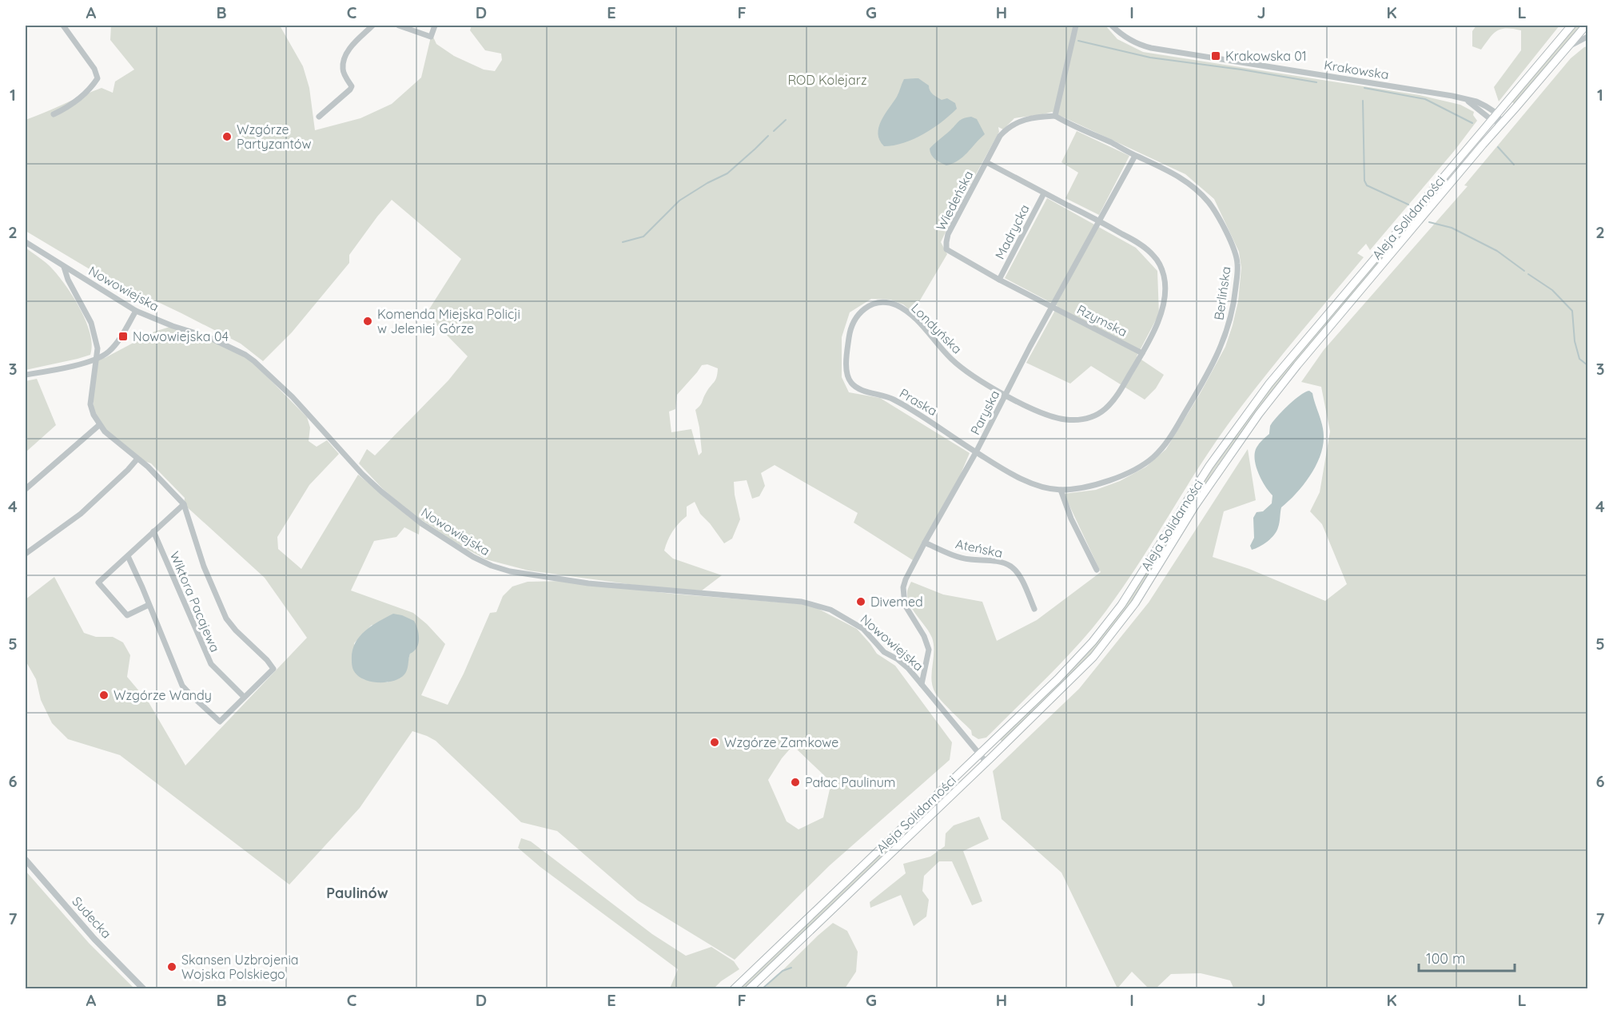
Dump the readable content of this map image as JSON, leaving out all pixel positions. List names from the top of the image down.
{
  "streets": {
    "main road": ["Aleja Solidarności"],
    "street": [
      "Krakowska",
      "Wiedeńska",
      "Madrycka",
      "Nowowiejska",
      "Berlińska",
      "Rzymska",
      "Londyńska",
      "Praska",
      "Paryska",
      "Ateńska",
      "Wiktora Pacajewa",
      "Sudecka"
    ]
  },
  "crossings": [
    ["Krakowska", "Aleja Solidarności"],
    ["Wiedeńska", "Madrycka"],
    ["Wiedeńska", "Berlińska"],
    ["Wiedeńska", "Rzymska"],
    ["Wiedeńska", "Paryska"],
    ["Aleja Solidarności", "Nowowiejska"],
    ["Madrycka", "Paryska"],
    ["Nowowiejska", "Paryska"],
    ["Berlińska", "Praska"],
    ["Berlińska", "Paryska"],
    ["Rzymska", "Paryska"],
    ["Londyńska", "Praska"],
    ["Londyńska", "Paryska"],
    ["Praska", "Paryska"],
    ["Paryska", "Ateńska"]
  ],
  "districts": ["Paulinów"],
  "parks": ["ROD Kolejarz"],
  "places": {
    "transit": ["Krakowska 01", "Nowowiejska 04"],
    "other": [
      "Wzgórze Partyzantów",
      "Komenda Miejska Policji w Jeleniej Górze",
      "Divemed",
      "Wzgórze Wandy",
      "Wzgórze Zamkowe",
      "Pałac Paulinum",
      "Skansen Uzbrojenia Wojska Polskiego"
    ]
  },
  "scale_bar": "100 m",
  "grid": {
    "columns": [
      "A",
      "B",
      "C",
      "D",
      "E",
      "F",
      "G",
      "H",
      "I",
      "J",
      "K",
      "L"
    ],
    "rows": [
      "1",
      "2",
      "3",
      "4",
      "5",
      "6",
      "7"
    ]
  }
}
